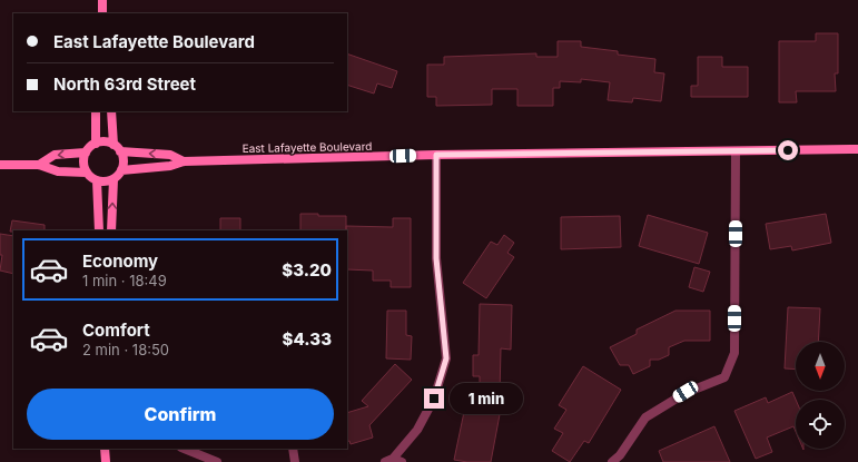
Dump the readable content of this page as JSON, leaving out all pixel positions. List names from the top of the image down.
{
  "streets": {
    "street": ["East Lafayette Boulevard"]
  },
  "north": "bottom",
  "page": {
    "banner": ["East Lafayette Boulevard", "North 63rd Street"],
    "list": [
      {
        "name": "Economy",
        "note": "1 min · 18:49",
        "value": "$3.20"
      },
      {
        "name": "Comfort",
        "note": "2 min · 18:50",
        "value": "$4.33"
      }
    ],
    "buttons": "Confirm",
    "bubble": "1 min"
  }
}
